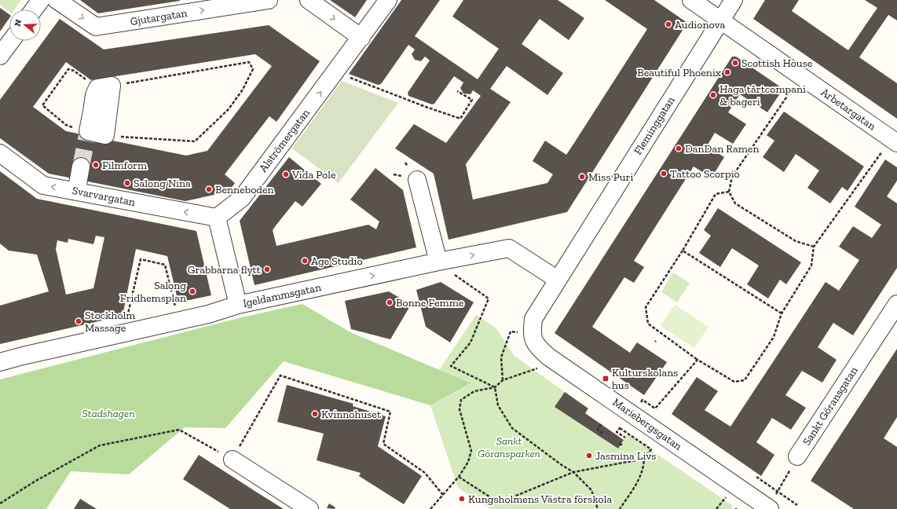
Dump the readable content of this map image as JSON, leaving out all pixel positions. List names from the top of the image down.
{
  "streets": {
    "street": [
      "Gjutargatan",
      "Arbetargatan",
      "Fleminggatan",
      "Alströmergatan",
      "Svarvargatan",
      "Igeldammsgatan",
      "Sankt Göransgatan",
      "Mariebergsgatan"
    ]
  },
  "crossings": [
    ["Arbetargatan", "Fleminggatan"],
    ["Fleminggatan", "Igeldammsgatan"],
    ["Fleminggatan", "Mariebergsgatan"],
    ["Alströmergatan", "Svarvargatan"],
    ["Sankt Göransgatan", "Mariebergsgatan"]
  ],
  "one_way": [
    "Gjutargatan",
    "Alströmergatan",
    "Svarvargatan",
    "Igeldammsgatan"
  ],
  "parks": ["Stadshagen", "Sankt Göransparken"],
  "places": {
    "other": [
      "Audionova",
      "Scottish House",
      "Beautiful Phoenix",
      "Haga tårtcompani & bageri",
      "DanDan Ramen",
      "Filmform",
      "Tattoo Scorpio",
      "Vida Pole",
      "Miss Puri",
      "Salong Nina",
      "Benneboden",
      "Age Studio",
      "Grabbarna flytt",
      "Salong Fridhemsplan",
      "Bonne Femme",
      "Stockholm Massage",
      "Kvinnohuset",
      "Jasmina Livs",
      "Kungsholmens Västra förskola"
    ],
    "transit": ["Kulturskolans hus"]
  },
  "north": "left"
}
